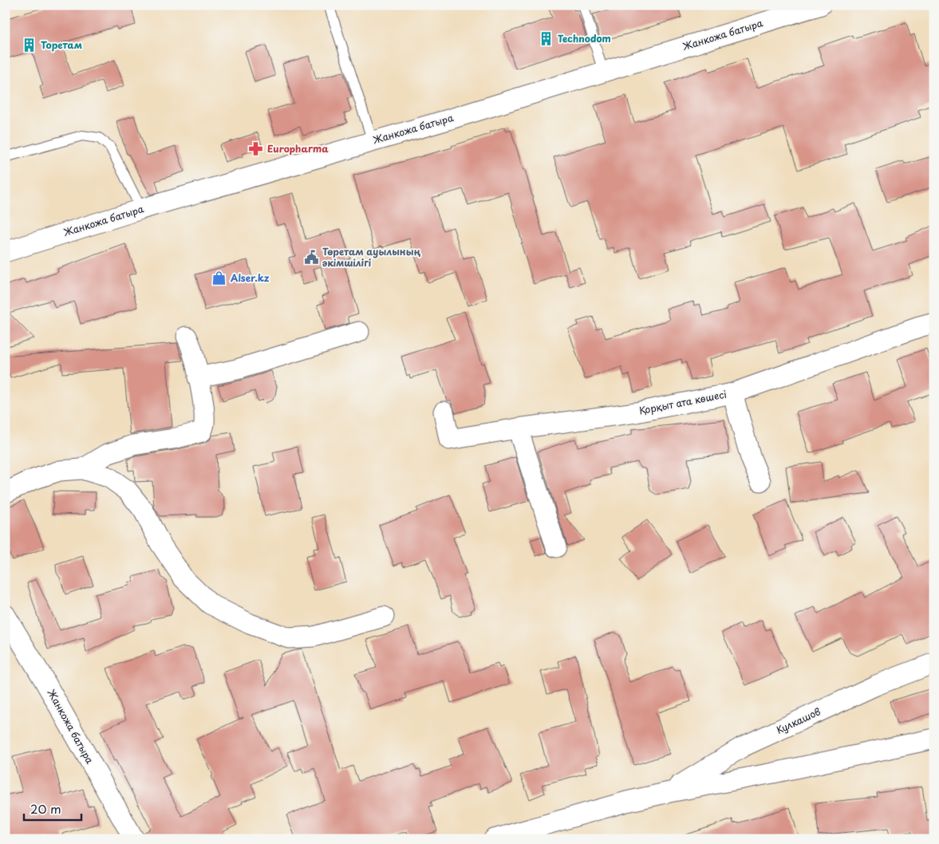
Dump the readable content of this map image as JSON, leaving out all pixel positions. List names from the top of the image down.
{
  "streets": {
    "street": ["Жанкожа батыра", "Қорқыт ата көшесі", "Кулкашов"]
  },
  "places": {
    "building": ["Technodom", "Торетам"],
    "pharmacy": ["Europharma"],
    "public building": ["Төретам ауылының әкімшілігі"],
    "shop": ["Alser.kz"]
  },
  "scale_bar": "20 m"
}
